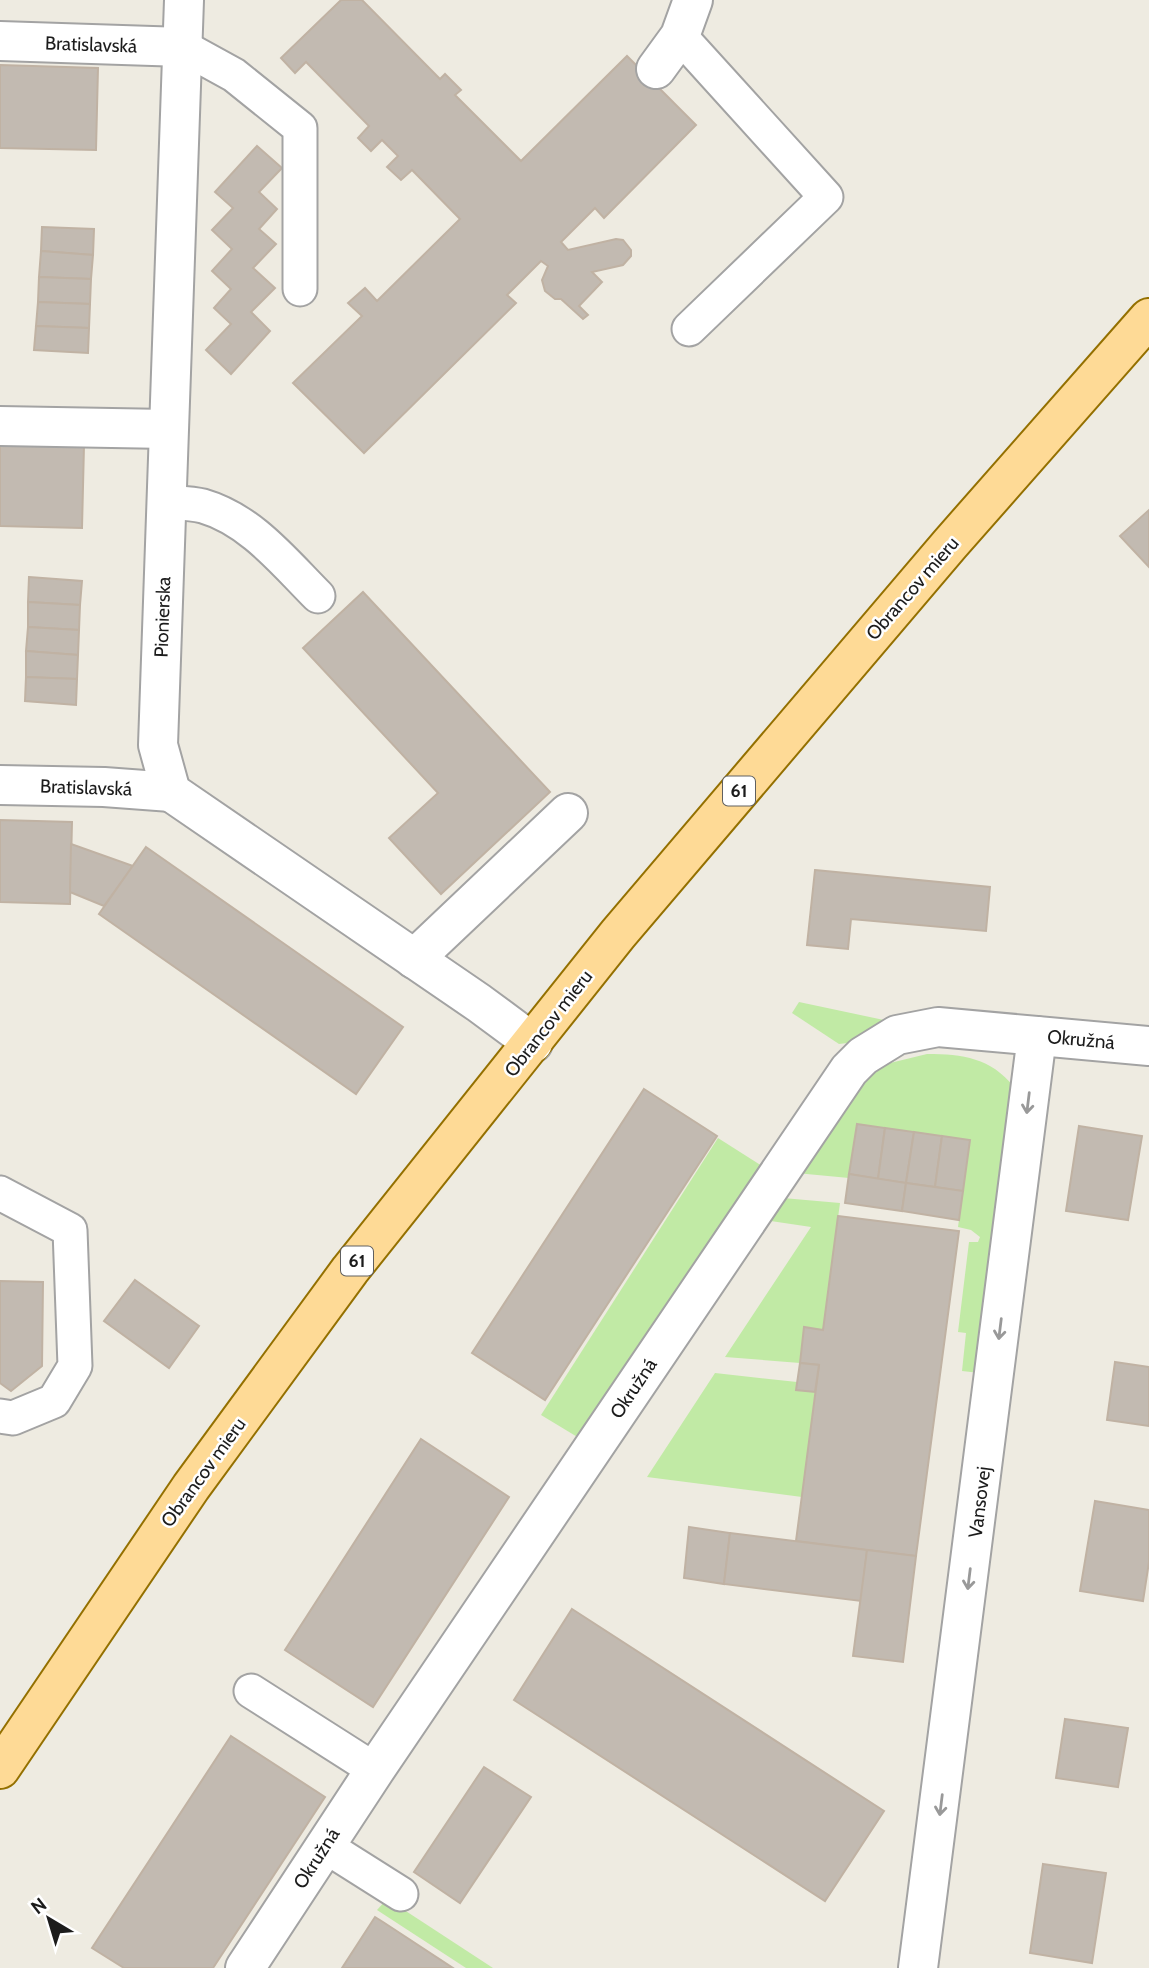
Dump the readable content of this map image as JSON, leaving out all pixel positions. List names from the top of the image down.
{
  "streets": {
    "main road": ["Obrancov mieru", "61"],
    "street": [
      "Bratislavská",
      "Pionierska",
      "Okružná",
      "Vansovej"
    ]
  },
  "crossings": [
    ["Bratislavská", "Pionierska"],
    ["Okružná", "Vansovej"]
  ],
  "one_way": ["Vansovej"],
  "north": "top left"
}
